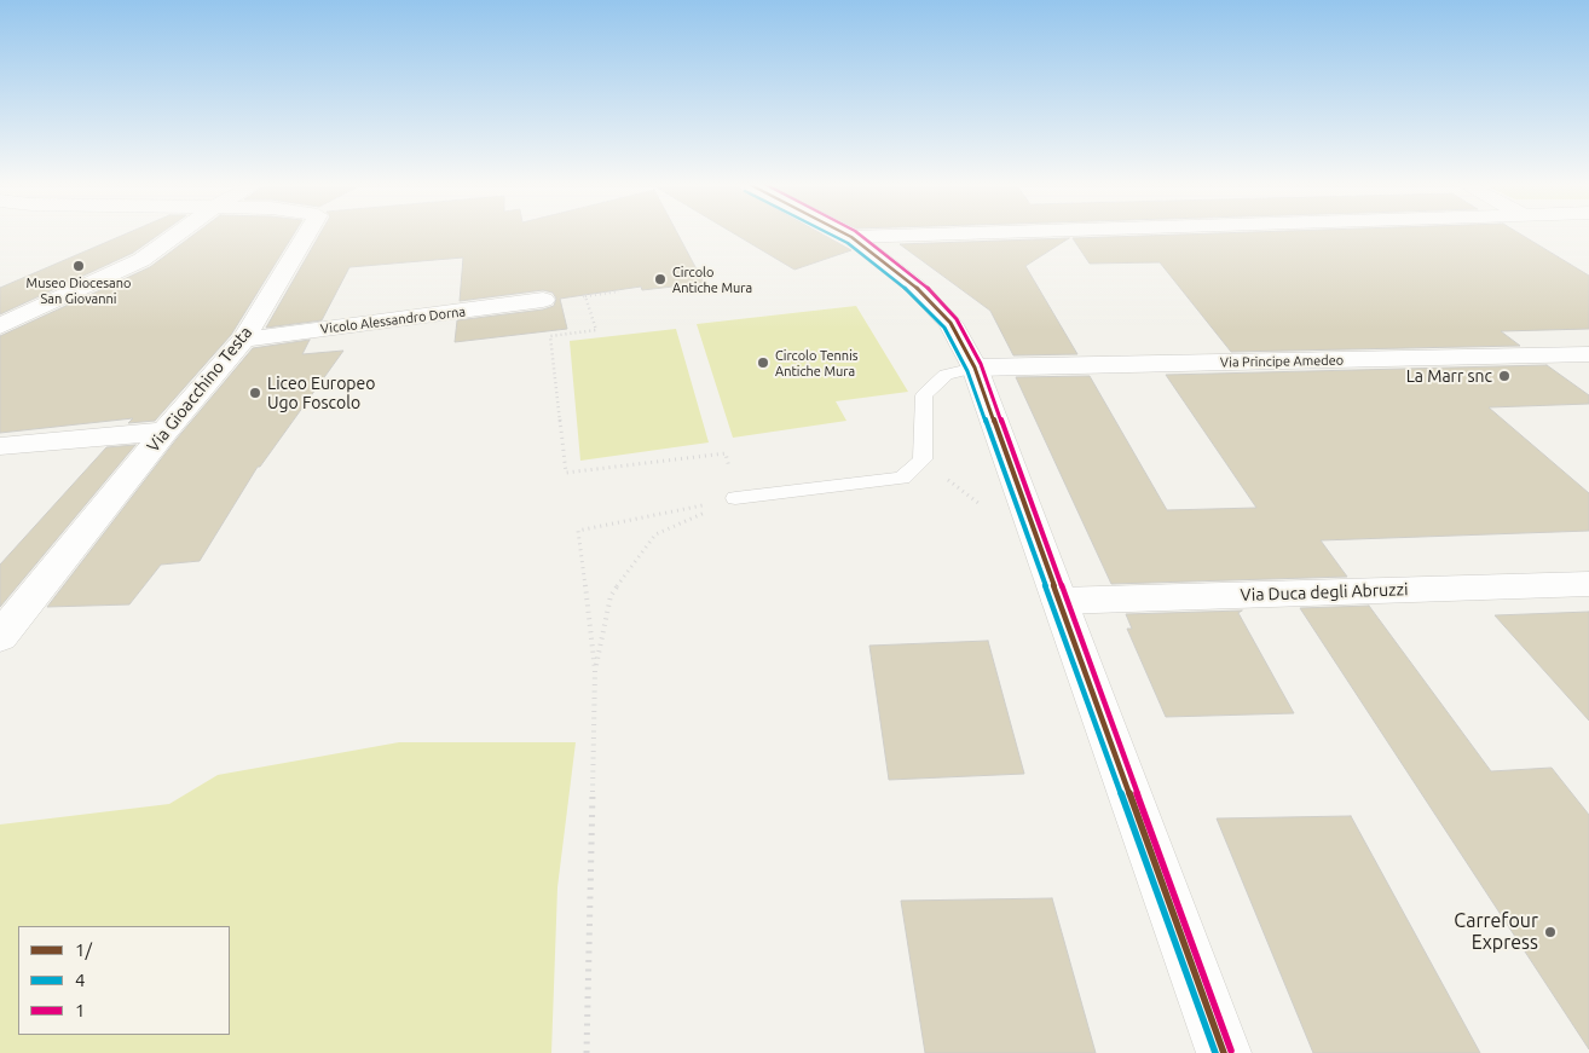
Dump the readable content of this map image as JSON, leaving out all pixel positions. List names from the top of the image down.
{
  "streets": {
    "street": [
      "Vicolo Alessandro Dorna",
      "Via Principe Amedeo",
      "Via Gioacchino Testa",
      "Via Duca degli Abruzzi"
    ]
  },
  "crossings": [
    ["Vicolo Alessandro Dorna", "Via Gioacchino Testa"]
  ],
  "places": [
    "Museo Diocesano San Giovanni",
    "Circolo Antiche Mura",
    "Circolo Tennis Antiche Mura",
    "La Marr snc",
    "Liceo Europeo Ugo Foscolo",
    "Carrefour Express"
  ],
  "lines": ["transit line 1/", "transit line 4", "transit line 1"],
  "legend": ["1/", "4", "1"]
}
